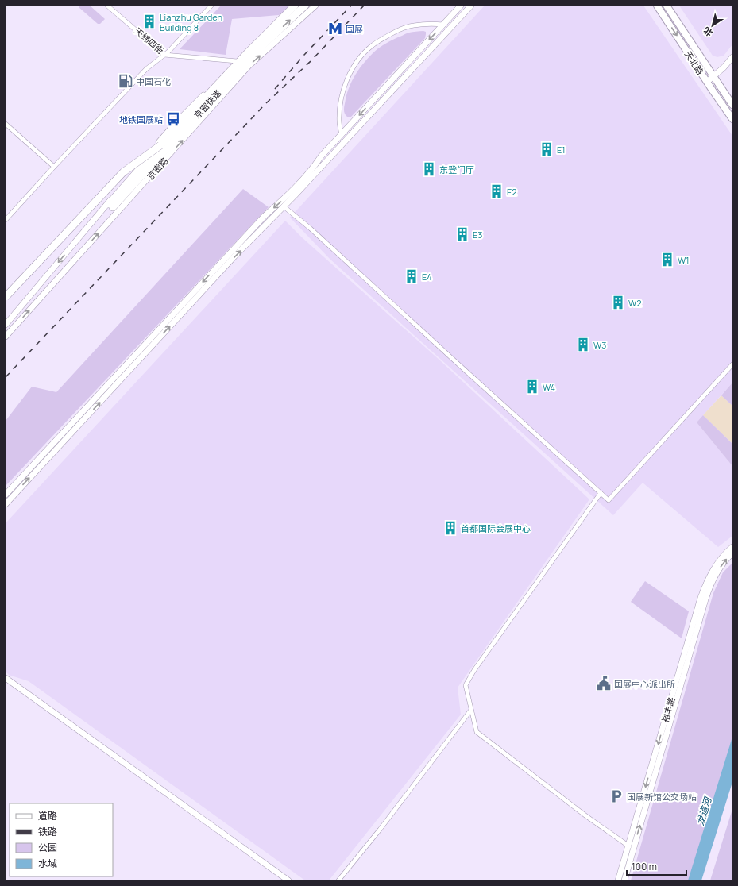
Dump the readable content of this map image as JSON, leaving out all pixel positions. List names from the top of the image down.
{
  "streets": {
    "highway": ["京密快速"],
    "main road": ["天北路"],
    "street": ["天纬四街", "京密路", "裕丰路"]
  },
  "crossings": [
    ["天纬四街", "京密路"]
  ],
  "water": ["龙道河"],
  "places": {
    "building": [
      "Lianzhu Garden Building 8",
      "E1",
      "东登门厅",
      "E2",
      "E3",
      "W1",
      "E4",
      "W2",
      "W3",
      "W4",
      "首都国际会展中心"
    ],
    "metro station": ["国展"],
    "fuel station": ["中国石化"],
    "bus stop": ["地铁国展站"],
    "public building": ["国展中心派出所"],
    "parking": ["国展新馆公交场站"]
  },
  "legend": [
    "道路",
    "铁路",
    "公园",
    "水域"
  ],
  "scale_bar": "100 m",
  "north": "bottom left"
}
